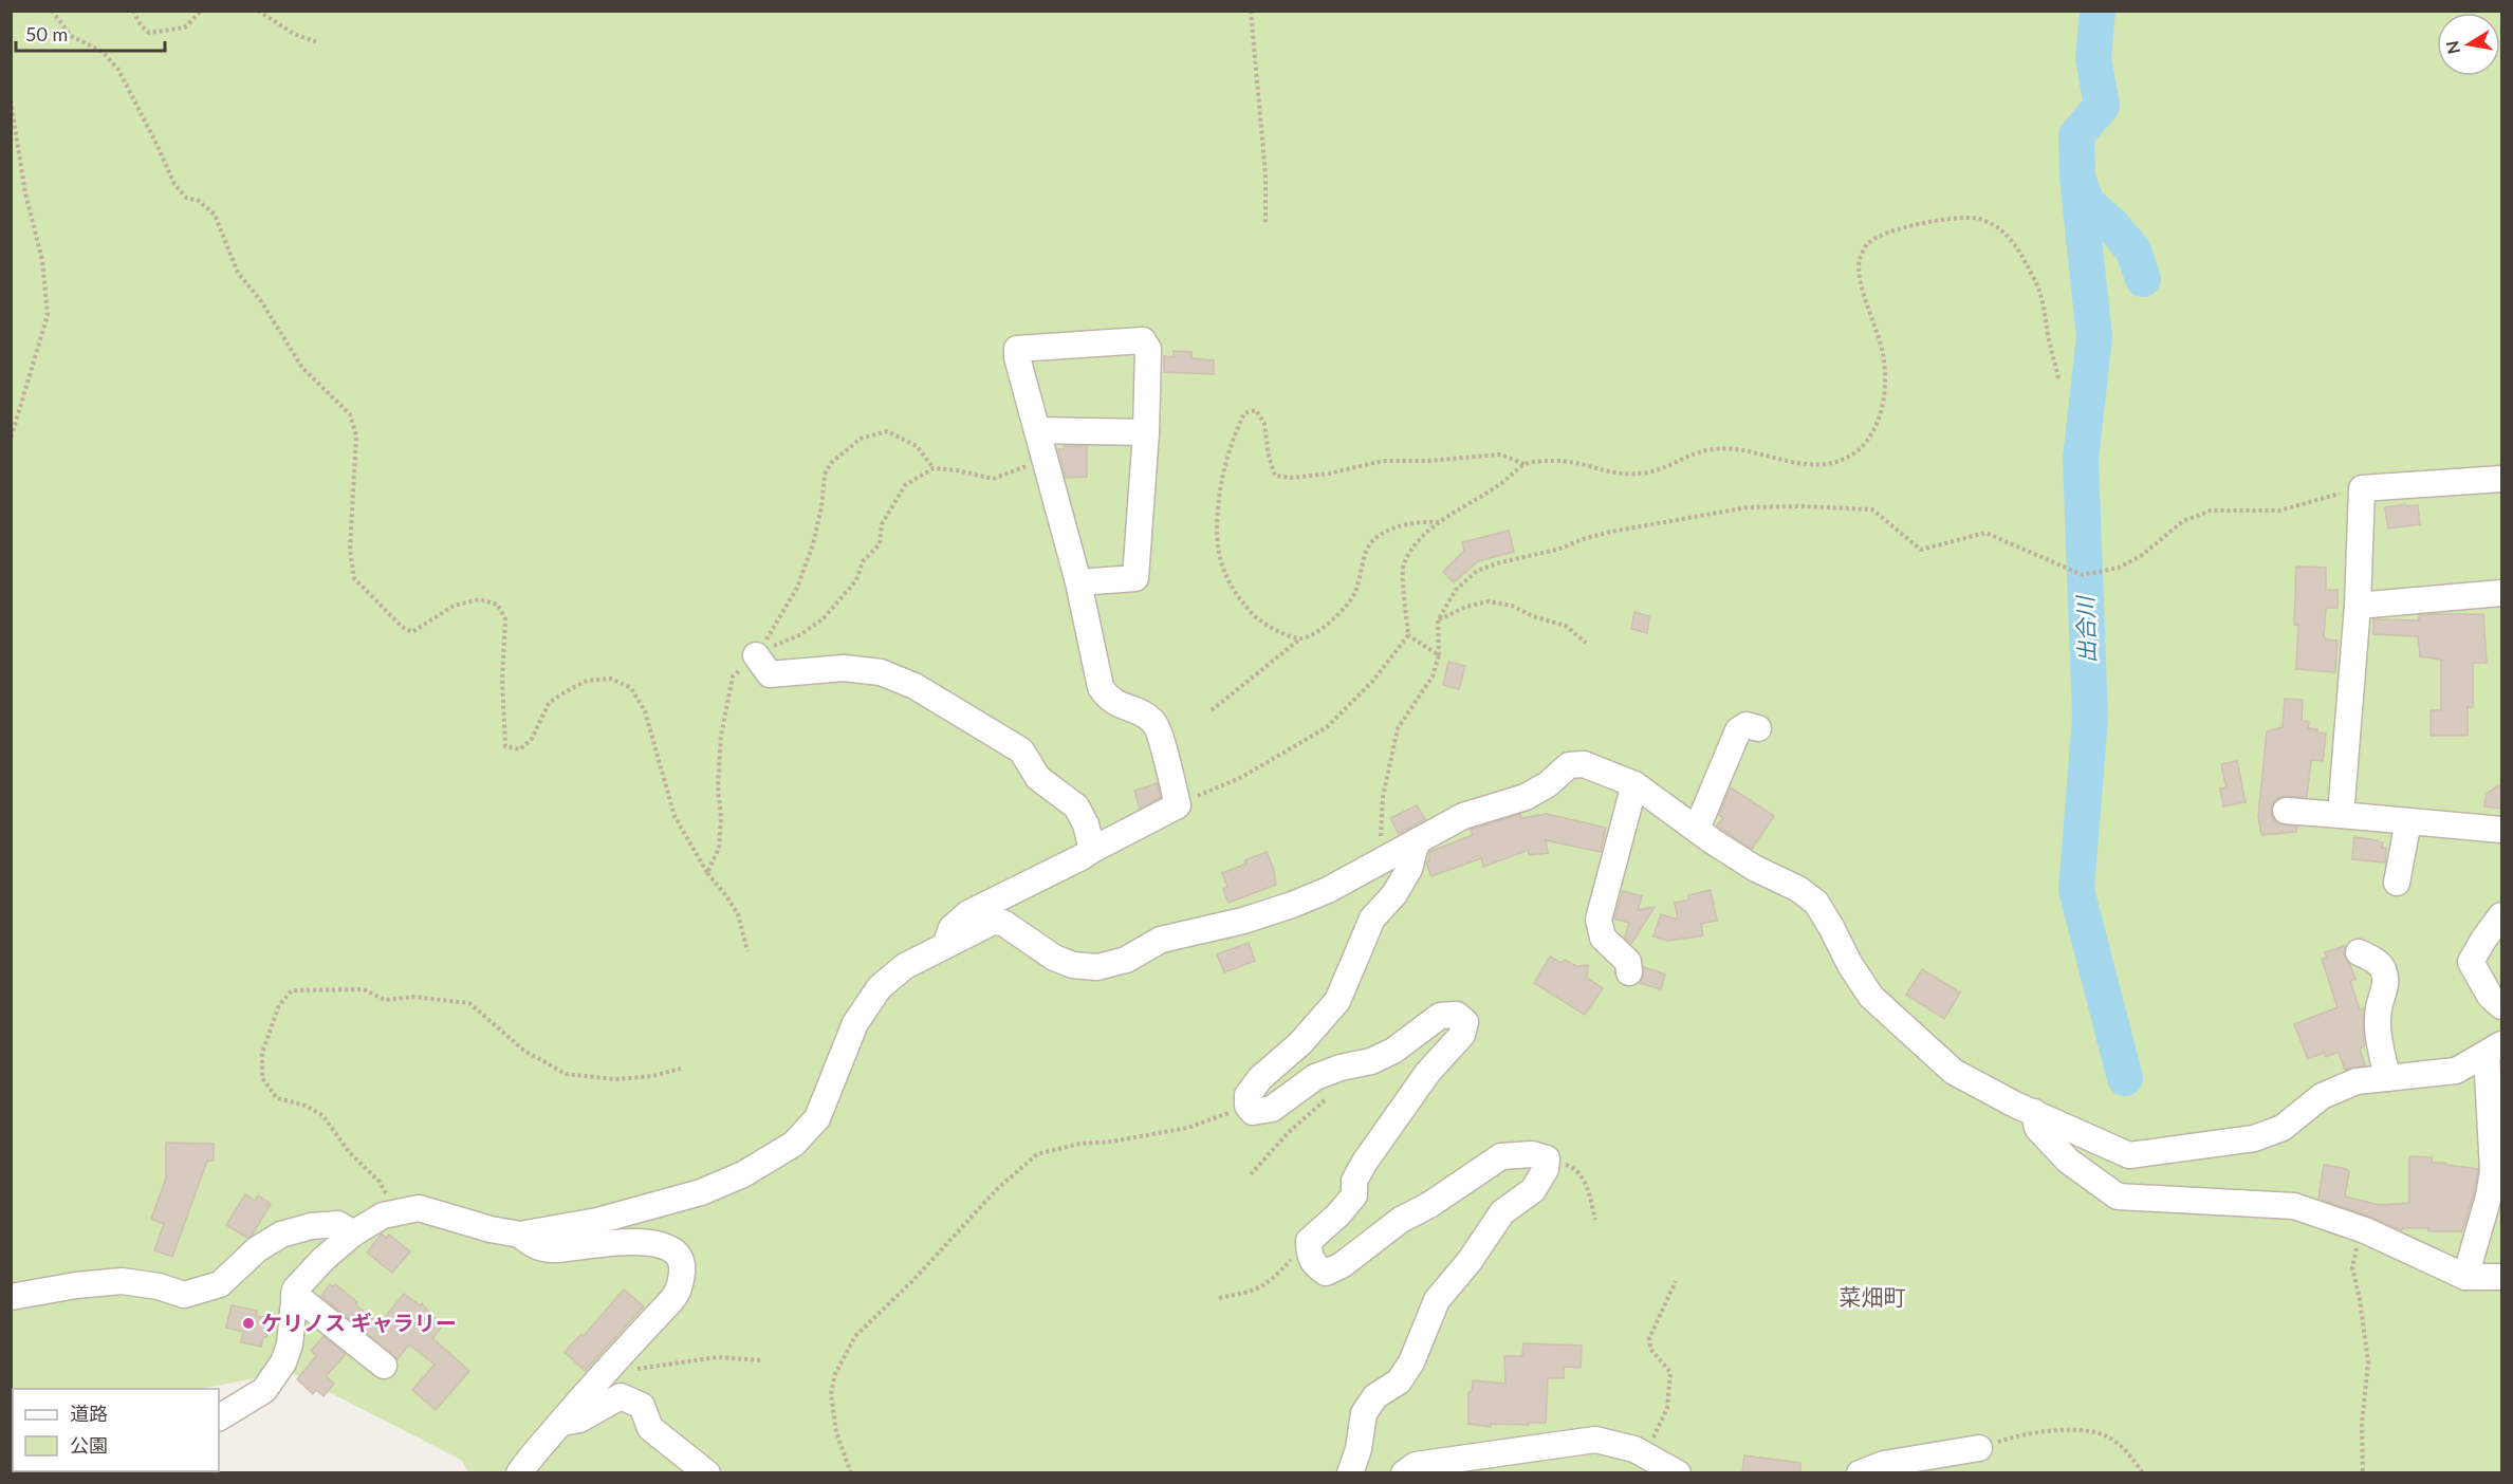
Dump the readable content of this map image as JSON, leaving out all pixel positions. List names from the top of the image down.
{
  "districts": ["菜畑町"],
  "water": ["出合川"],
  "places": ["ケリノス ギャラリー"],
  "legend": ["道路", "公園"],
  "scale_bar": "50 m",
  "north": "left"
}
